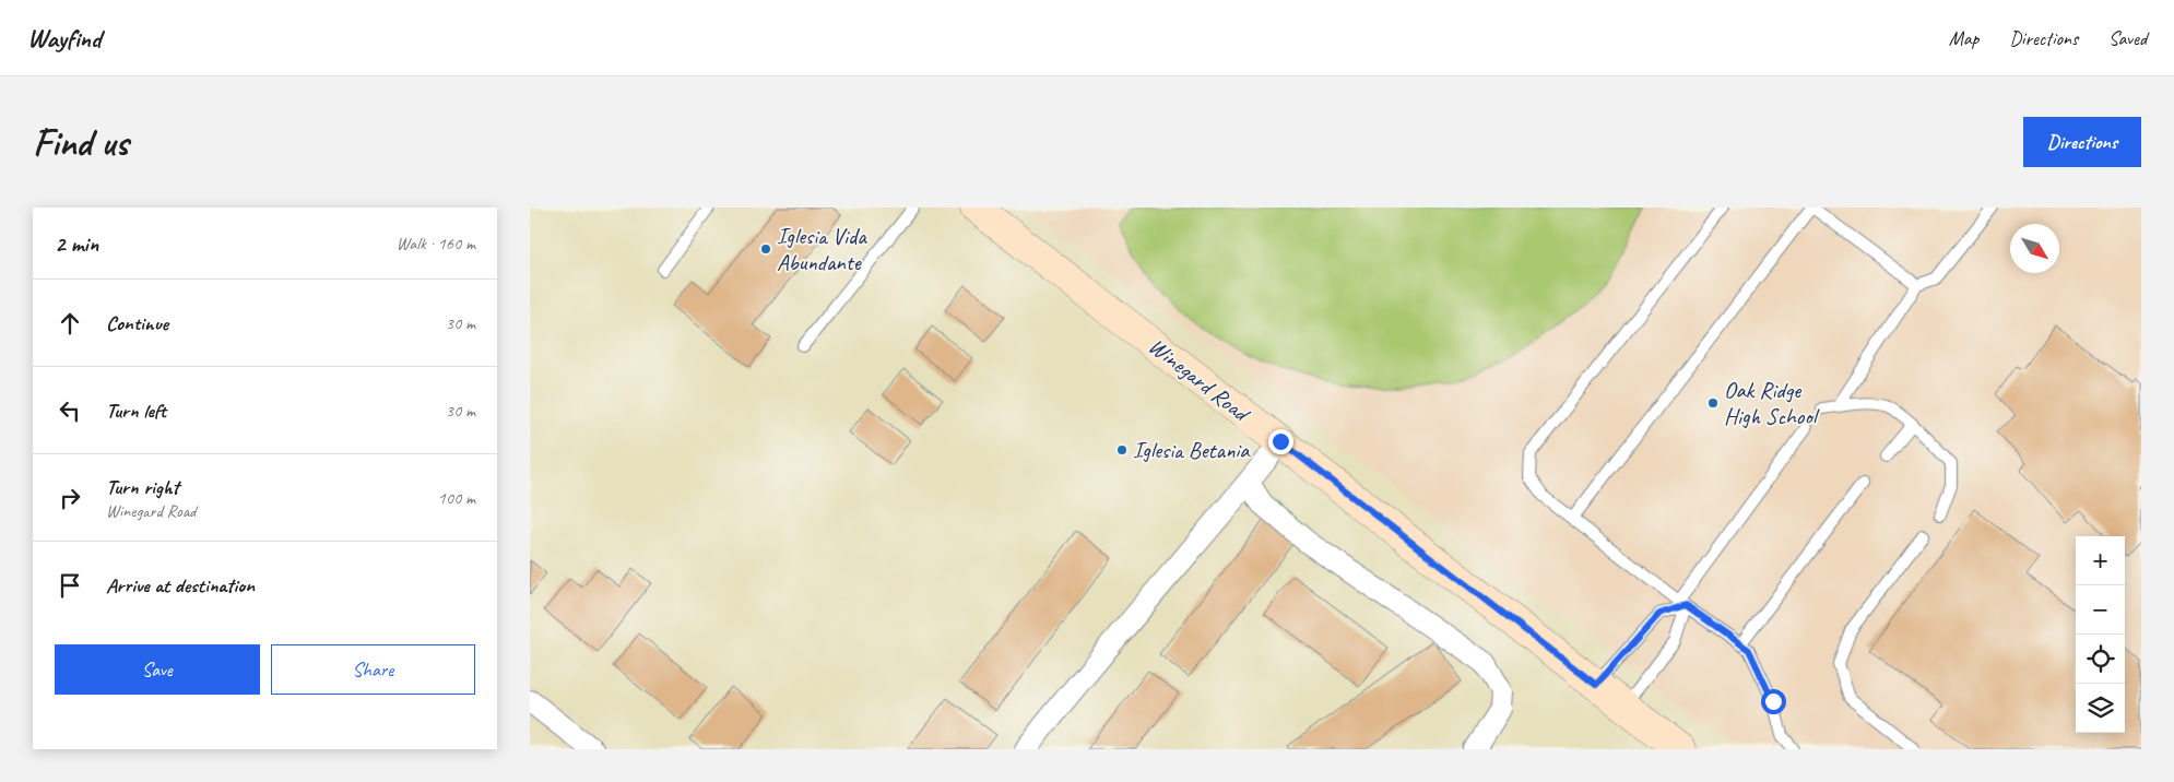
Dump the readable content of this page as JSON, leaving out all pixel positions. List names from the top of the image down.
{
  "streets": {
    "street": ["Winegard Road"]
  },
  "places": ["Iglesia Vida Abundante", "Oak Ridge High School", "Iglesia Betania"],
  "north": "bottom right",
  "page": {
    "header": "Wayfind",
    "nav": ["Map", "Directions", "Saved"],
    "buttons": [
      "Directions",
      ["Save", "Share"]
    ],
    "title": "Find us",
    "heading": ["2 min", "Walk · 160 m"],
    "list": [
      ["Continue", "30 m"],
      ["Turn left", "30 m"],
      ["Turn right", "Winegard Road", "100 m"],
      "Arrive at destination"
    ],
    "map_buttons": ["+", "−"]
  }
}
